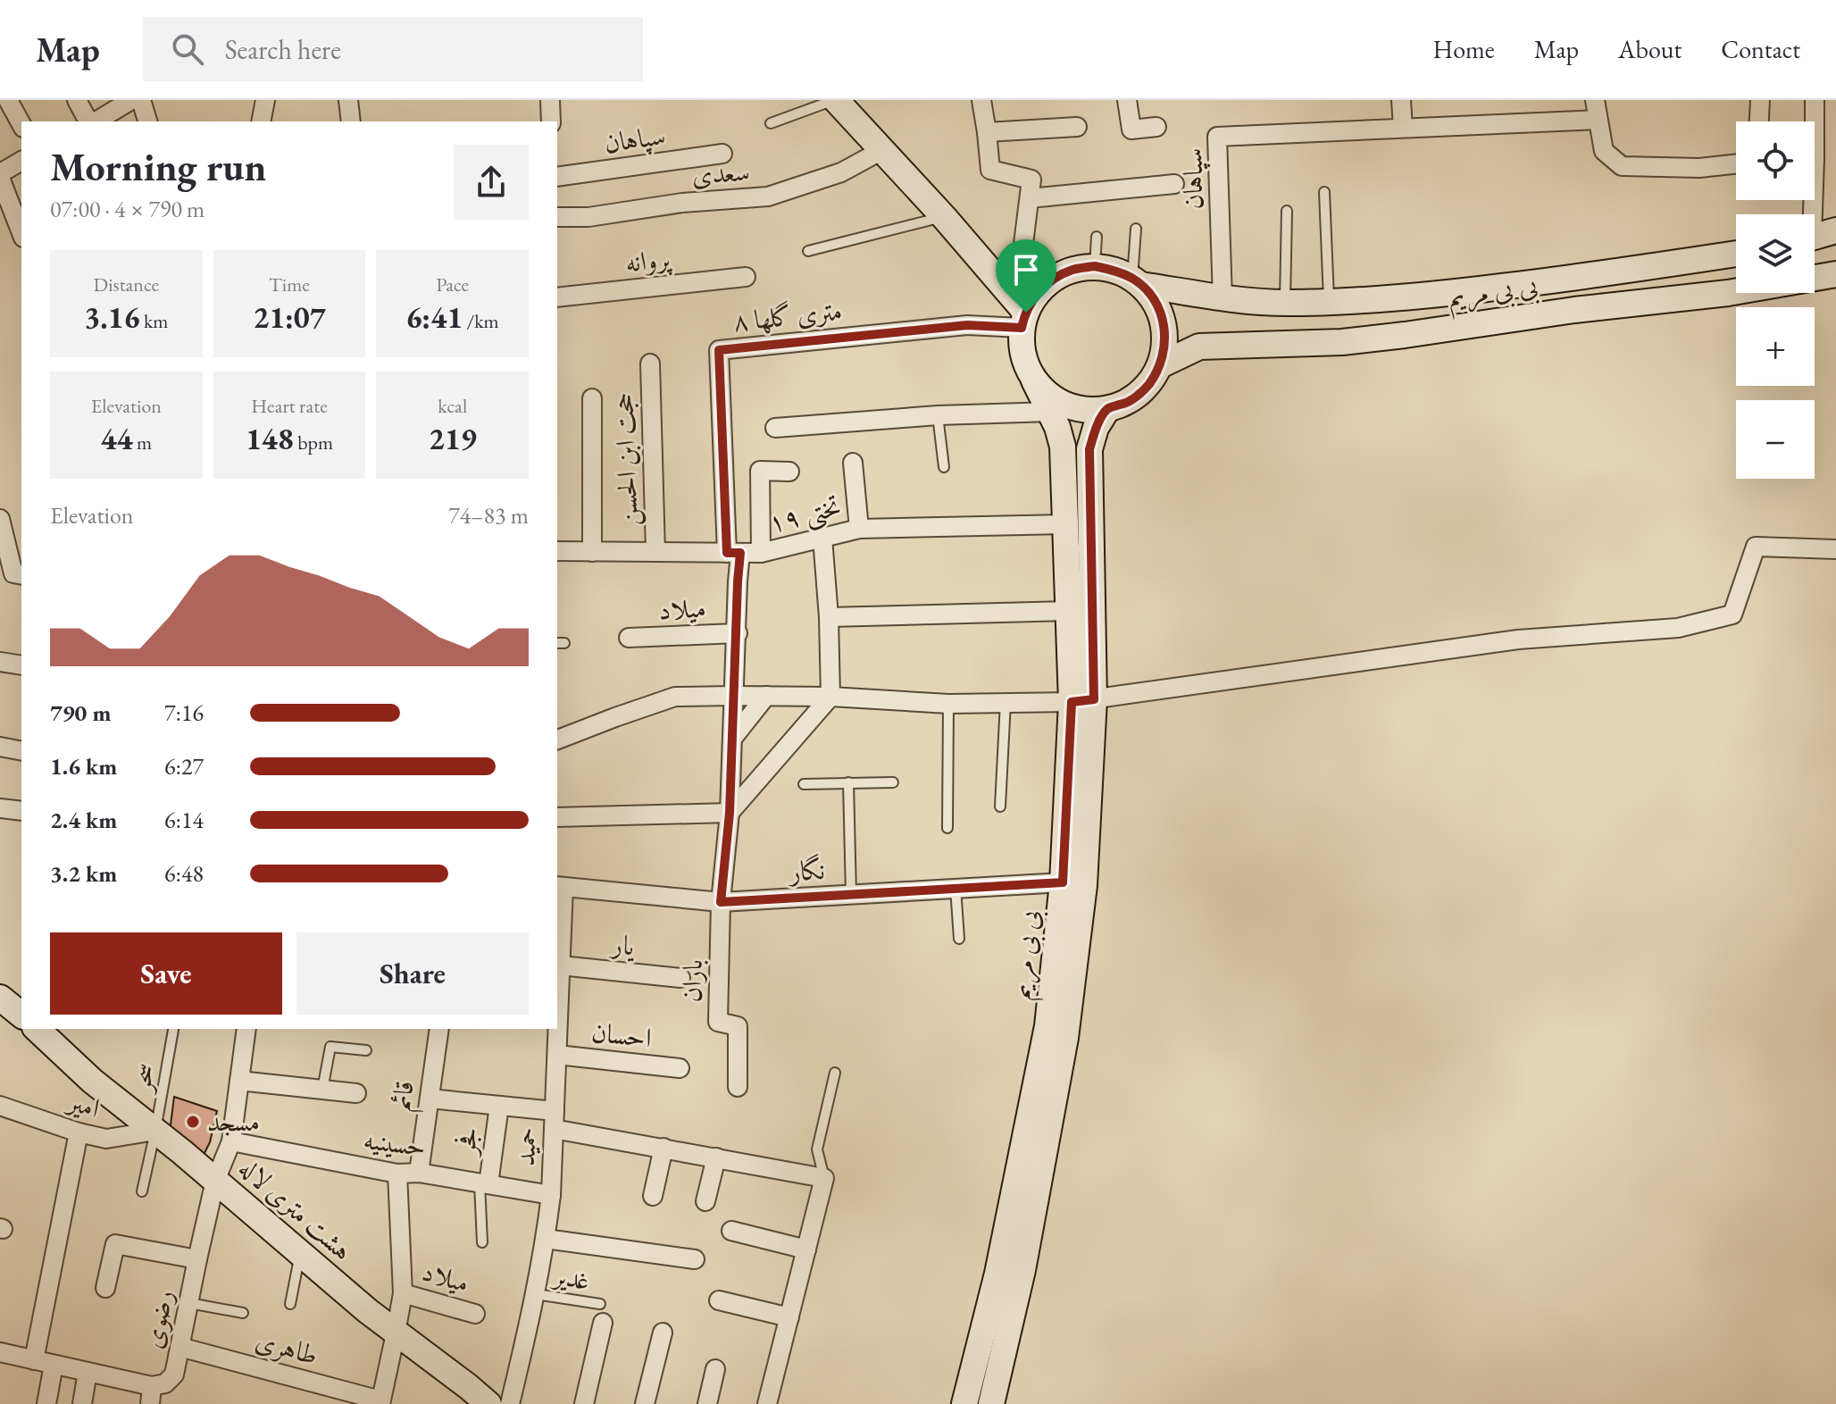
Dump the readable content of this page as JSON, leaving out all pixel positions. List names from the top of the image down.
{
  "streets": {
    "street": [
      "سپاهان",
      "سعدی",
      "پروانه",
      "بی بی مریم",
      "۸ متری گلها",
      "حجت ابن الحسن",
      "تختی ۱۹",
      "میلاد",
      "نگار",
      "یار",
      "باران",
      "احسان",
      "قائم",
      "امیر",
      "فجر",
      "حسینیه",
      "حمید",
      "هشت متری لاله",
      "رضوی",
      "طاهری"
    ],
    "lane": ["سحر", "غدیر"]
  },
  "crossings": [
    ["سپاهان", "بی بی مریم"],
    ["بی بی مریم", "۸ متری گلها"],
    ["بی بی مریم", "تختی ۱۹"],
    ["بی بی مریم", "نگار"],
    ["۸ متری گلها", "تختی ۱۹"],
    ["حجت ابن الحسن", "تختی ۱۹"],
    ["نگار", "باران"],
    ["نگار", "حمید"],
    ["یار", "حمید"],
    ["احسان", "حمید"],
    ["سحر", "امیر"],
    ["سحر", "هشت متری لاله"],
    ["قائم", "حسینیه"],
    ["امیر", "هشت متری لاله"],
    ["فجر", "حسینیه"],
    ["حسینیه", "حمید"],
    ["حسینیه", "رضوی"],
    ["حمید", "غدیر"],
    ["هشت متری لاله", "رضوی"],
    ["رضوی", "طاهری"]
  ],
  "places": ["مسجد"],
  "page": {
    "header": "Map",
    "search": "Search here",
    "nav": [
      "Home",
      "Map",
      "About",
      "Contact"
    ],
    "map_buttons": ["+", "−"],
    "heading": ["Morning run", "07:00 · 4 × 790 m"],
    "stats": [
      ["Distance", "3.16 km"],
      ["Time", "21:07"],
      ["Pace", "6:41 /km"],
      ["Elevation", "44 m"],
      ["Heart rate", "148 bpm"],
      ["kcal", "219"]
    ],
    "chart": ["Elevation", "74–83 m"],
    "list": [
      {
        "name": "790 m",
        "note": "7:16"
      },
      {
        "name": "1.6 km",
        "note": "6:27"
      },
      {
        "name": "2.4 km",
        "note": "6:14"
      },
      {
        "name": "3.2 km",
        "note": "6:48"
      }
    ],
    "buttons": ["Save", "Share"]
  }
}
